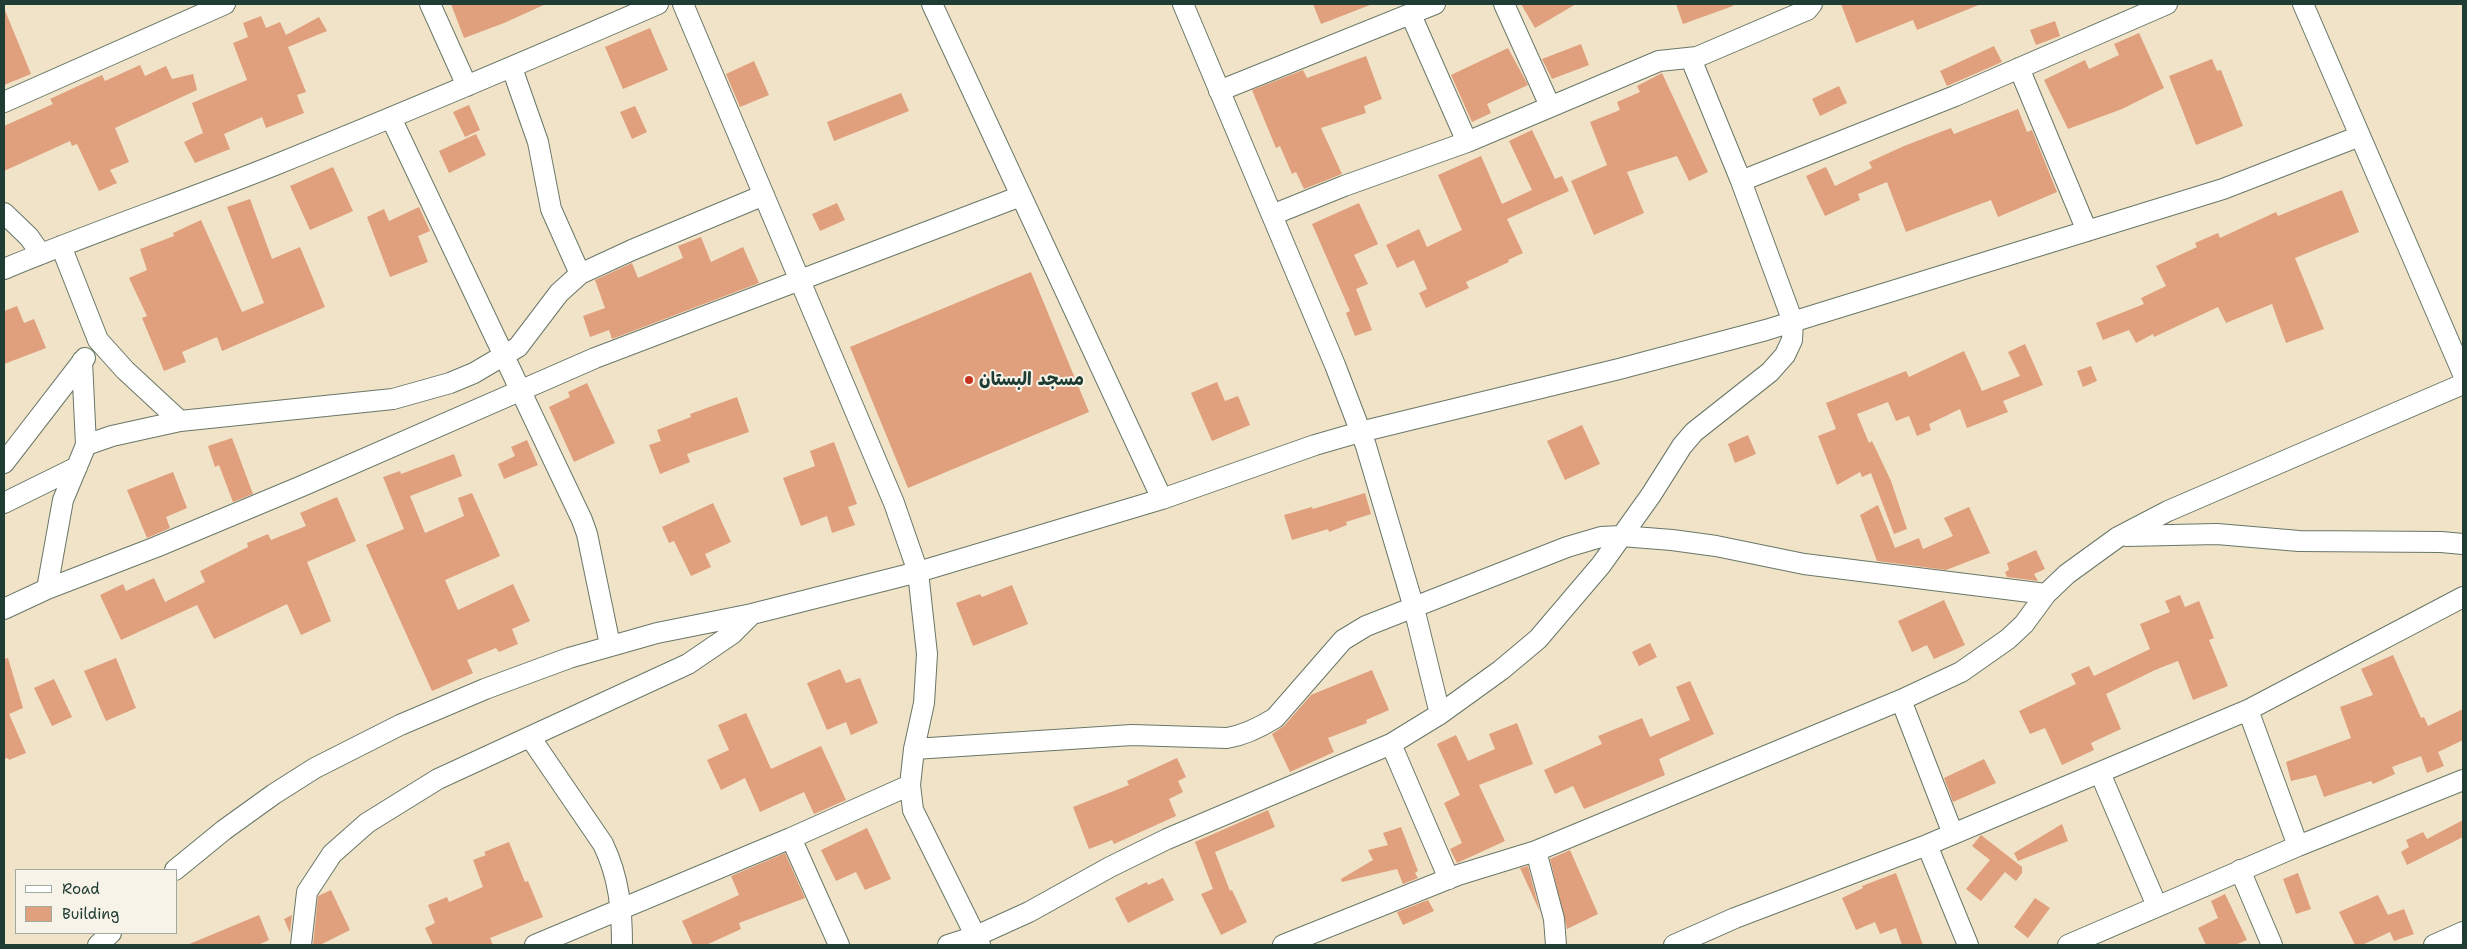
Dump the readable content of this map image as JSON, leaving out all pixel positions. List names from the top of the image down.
{
  "places": ["مسجد البستان"],
  "legend": ["Road", "Building"]
}
